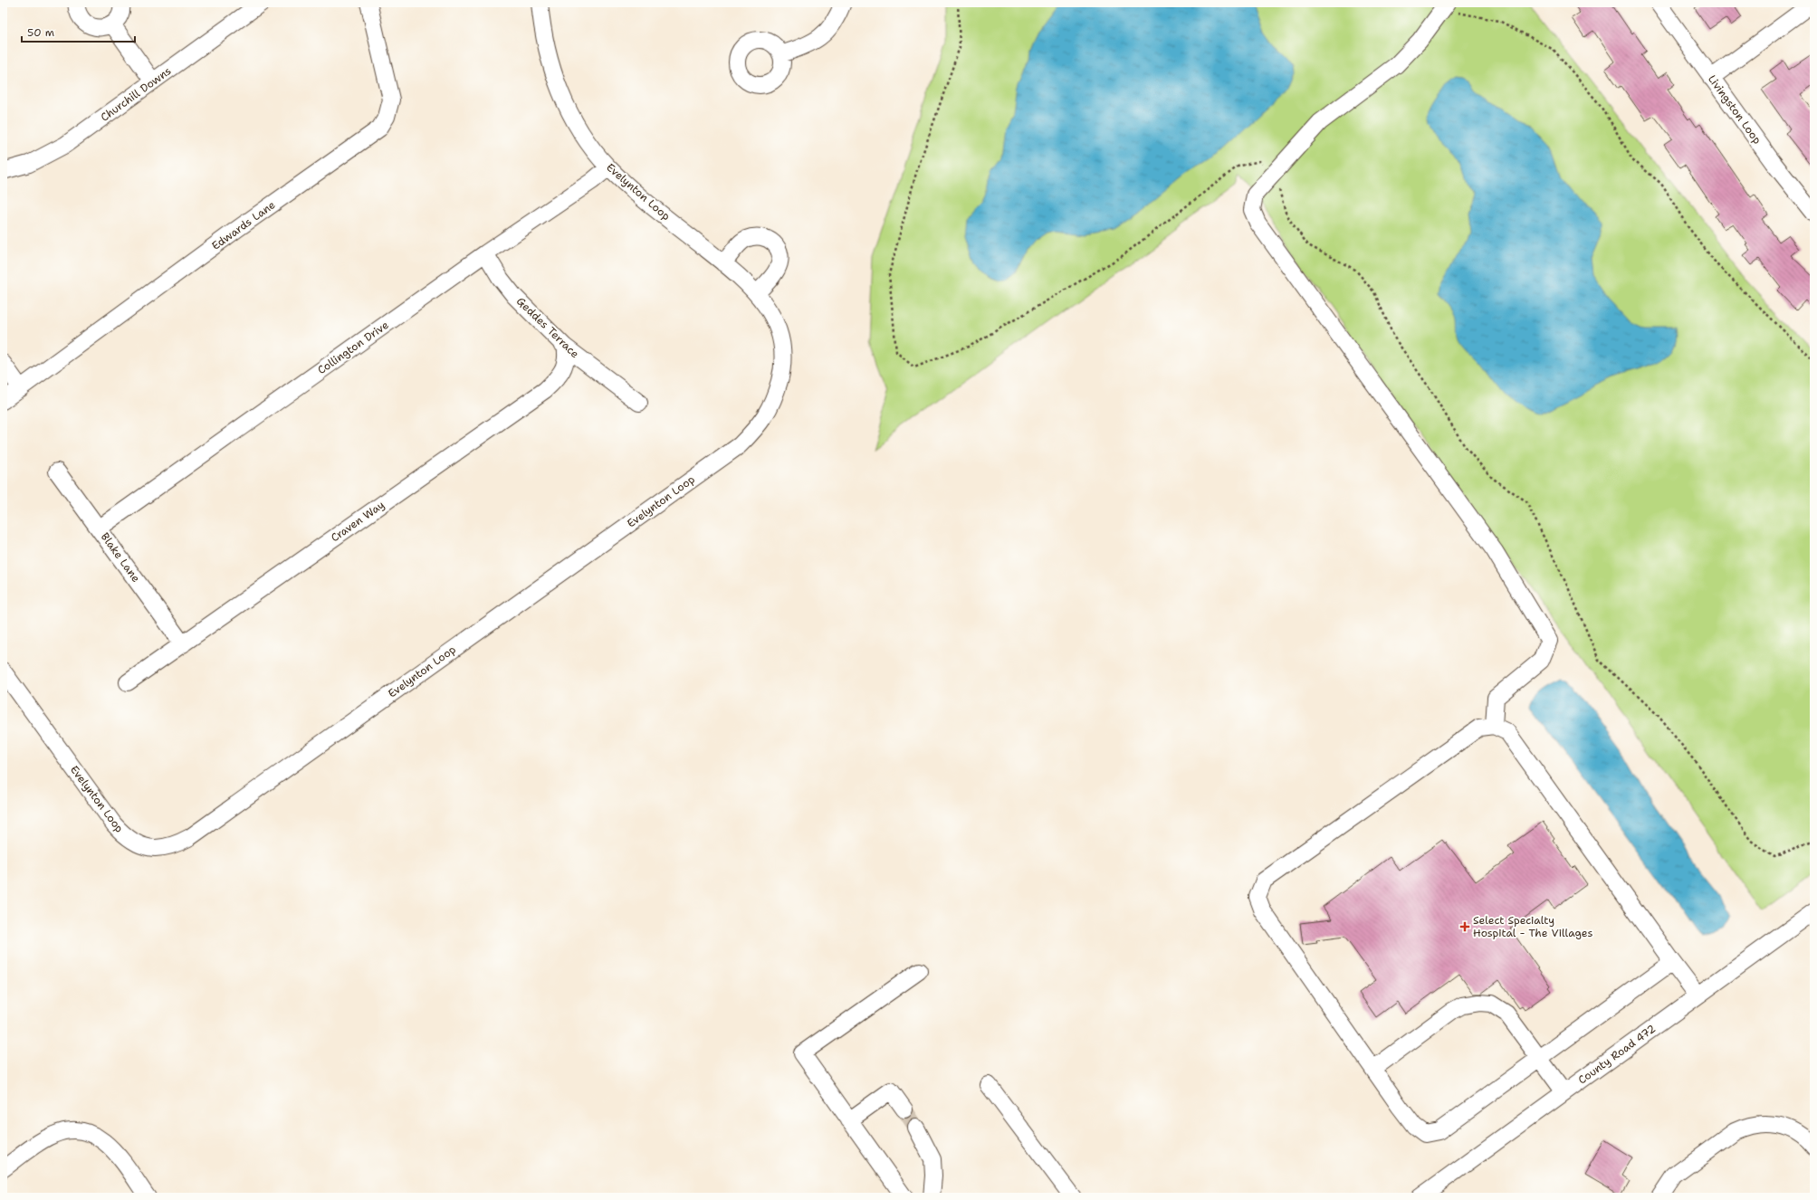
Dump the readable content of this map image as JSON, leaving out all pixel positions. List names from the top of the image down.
{
  "streets": {
    "street": [
      "Churchill Downs",
      "Livingston Loop",
      "Evelynton Loop",
      "Edwards Lane",
      "Geddes Terrace",
      "Collington Drive",
      "Craven Way",
      "Blake Lane",
      "County Road 472"
    ]
  },
  "crossings": [
    ["Evelynton Loop", "Collington Drive"],
    ["Geddes Terrace", "Collington Drive"],
    ["Geddes Terrace", "Craven Way"],
    ["Collington Drive", "Blake Lane"],
    ["Craven Way", "Blake Lane"]
  ],
  "places": {
    "health": ["Select Specialty Hospital - The Villages"]
  },
  "scale_bar": "50 m"
}
